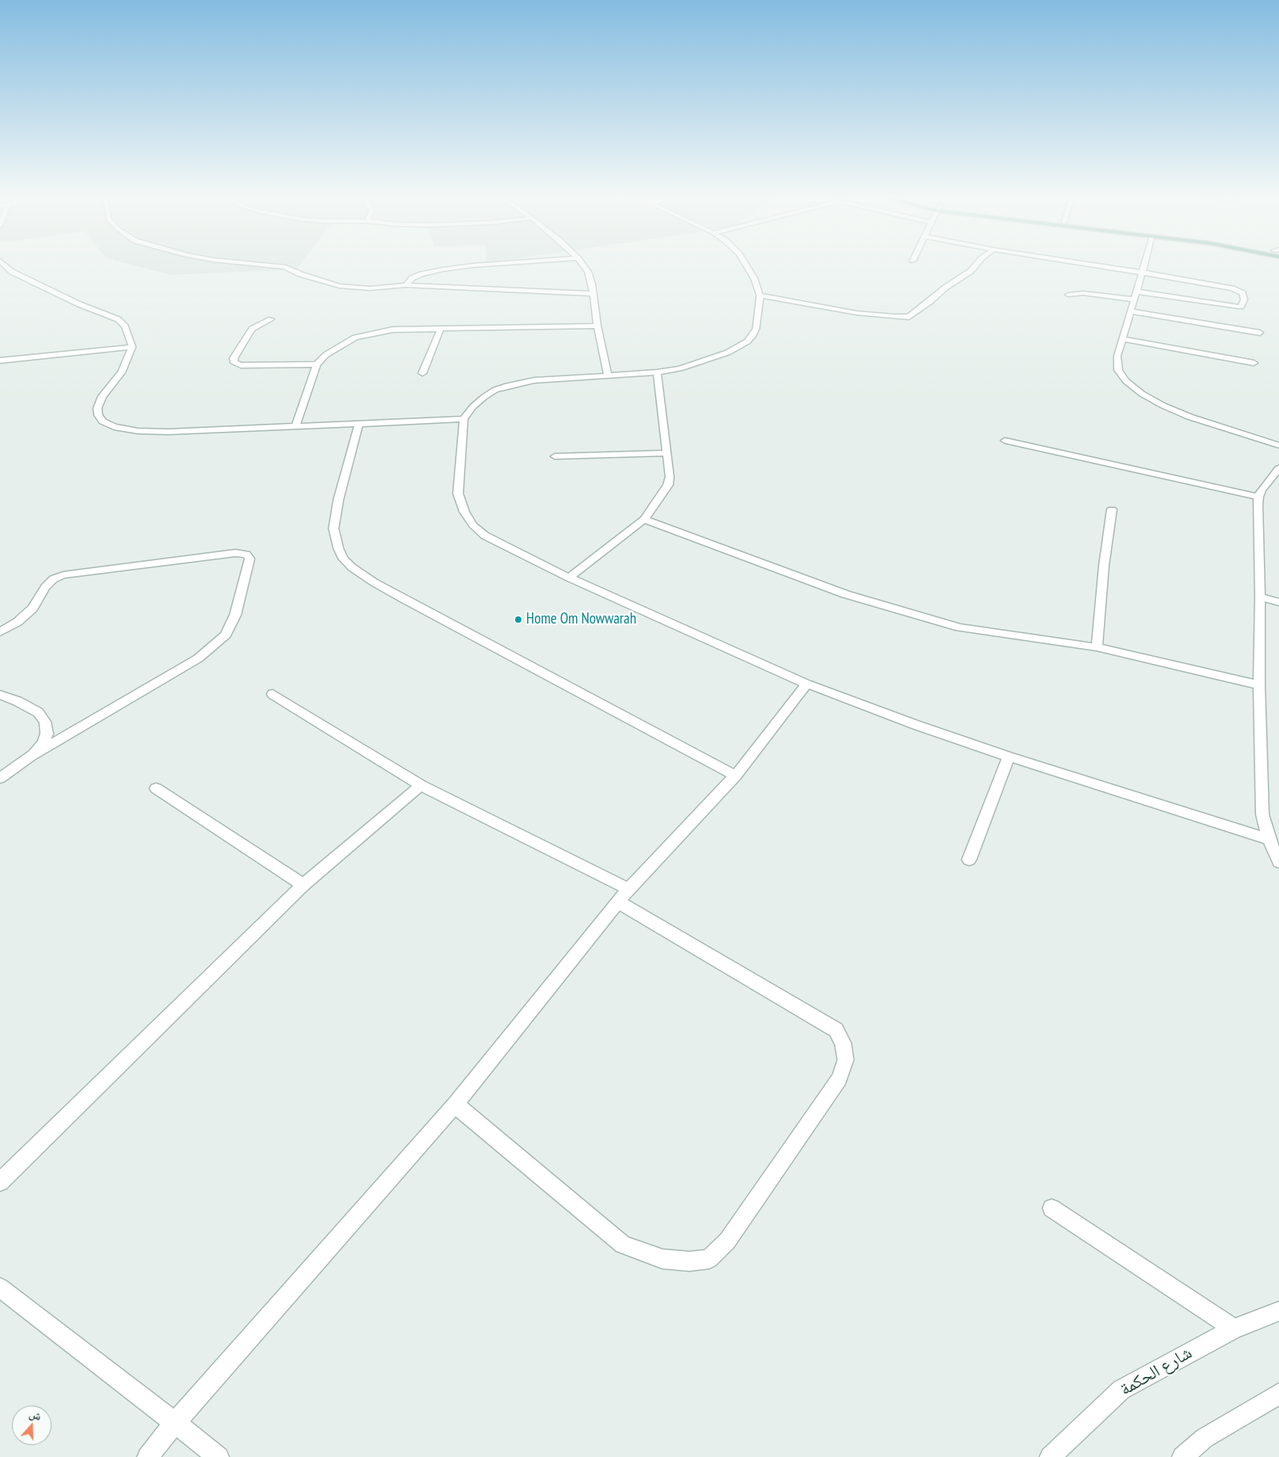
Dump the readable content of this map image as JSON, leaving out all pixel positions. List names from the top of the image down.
{
  "streets": {
    "street": ["شارع الحكمة"]
  },
  "places": ["Home Om Nowwarah"],
  "north": "top"
}
